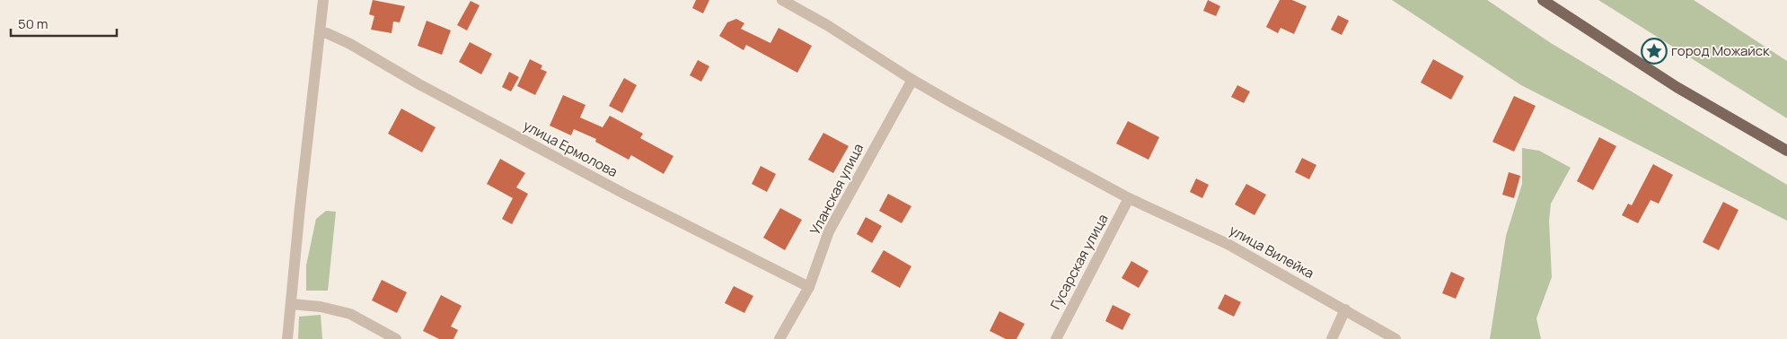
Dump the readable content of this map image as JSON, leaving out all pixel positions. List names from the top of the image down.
{
  "streets": {
    "street": [
      "улица Ермолова",
      "Уланская улица",
      "улица Вилейка",
      "Гусарская улица"
    ]
  },
  "crossings": [
    ["улица Ермолова", "Уланская улица"],
    ["Уланская улица", "улица Вилейка"],
    ["улица Вилейка", "Гусарская улица"]
  ],
  "places": {
    "place": ["город Можайск"]
  },
  "scale_bar": "50 m"
}
